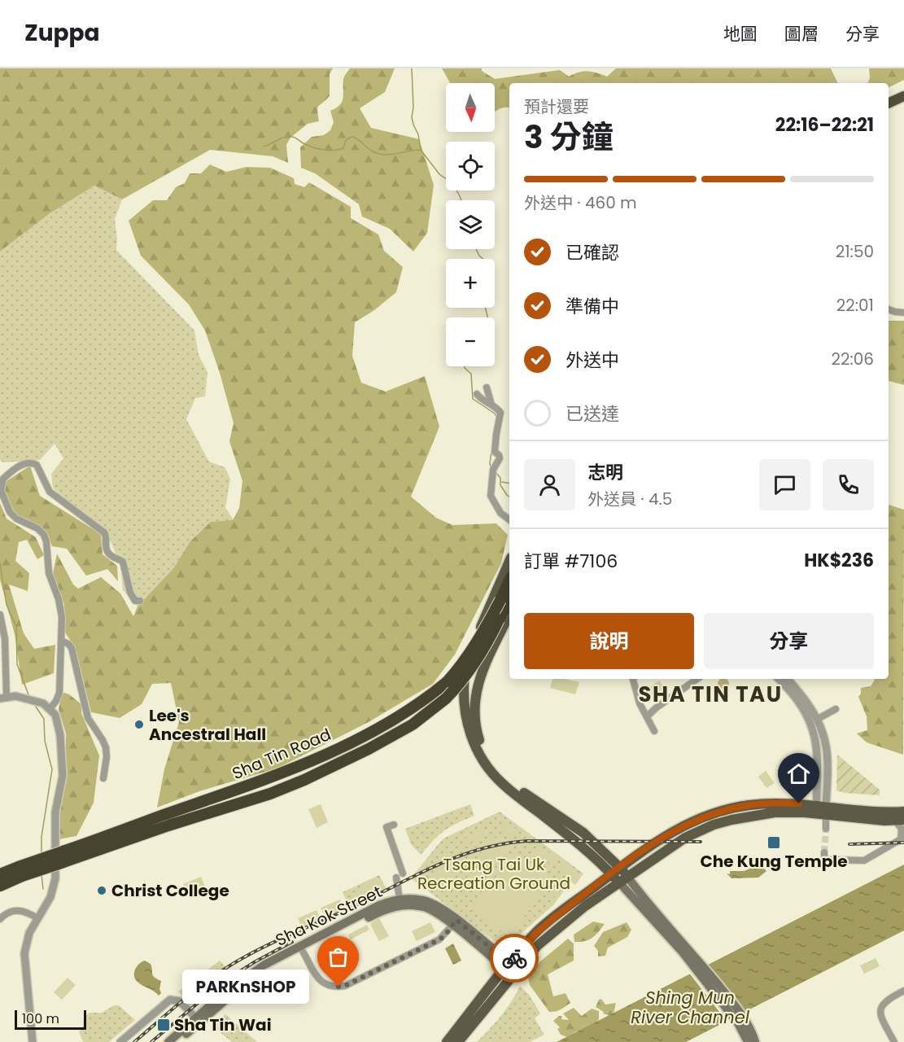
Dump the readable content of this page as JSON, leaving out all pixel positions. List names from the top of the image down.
{
  "streets": {
    "highway": ["Sha Tin Road"],
    "main road": ["Sha Kok Street"]
  },
  "districts": ["SHA TIN TAU"],
  "water": ["Shing Mun River Channel"],
  "parks": ["Tsang Tai Uk Recreation Ground"],
  "places": {
    "other": ["Lee's Ancestral Hall", "Christ College", "PARKnSHOP"],
    "transit": ["Che Kung Temple", "Sha Tin Wai"]
  },
  "scale_bar": "100 m",
  "north": "bottom",
  "page": {
    "header": "Zuppa",
    "nav": ["地圖", "圖層", "分享"],
    "map_buttons": ["+", "−"],
    "heading": ["3 分鐘", "預計還要", "22:16–22:21"],
    "panel": [
      "志明",
      "外送員 · 4.5",
      "訂單 #7106",
      "HK$236"
    ],
    "bar": "外送中 · 460 m",
    "list": [
      ["已確認", "21:50"],
      ["準備中", "22:01"],
      ["外送中", "22:06"],
      "已送達"
    ],
    "buttons": ["說明", "分享"],
    "bubble": "PARKnSHOP",
    "scale": "100 m"
  }
}
